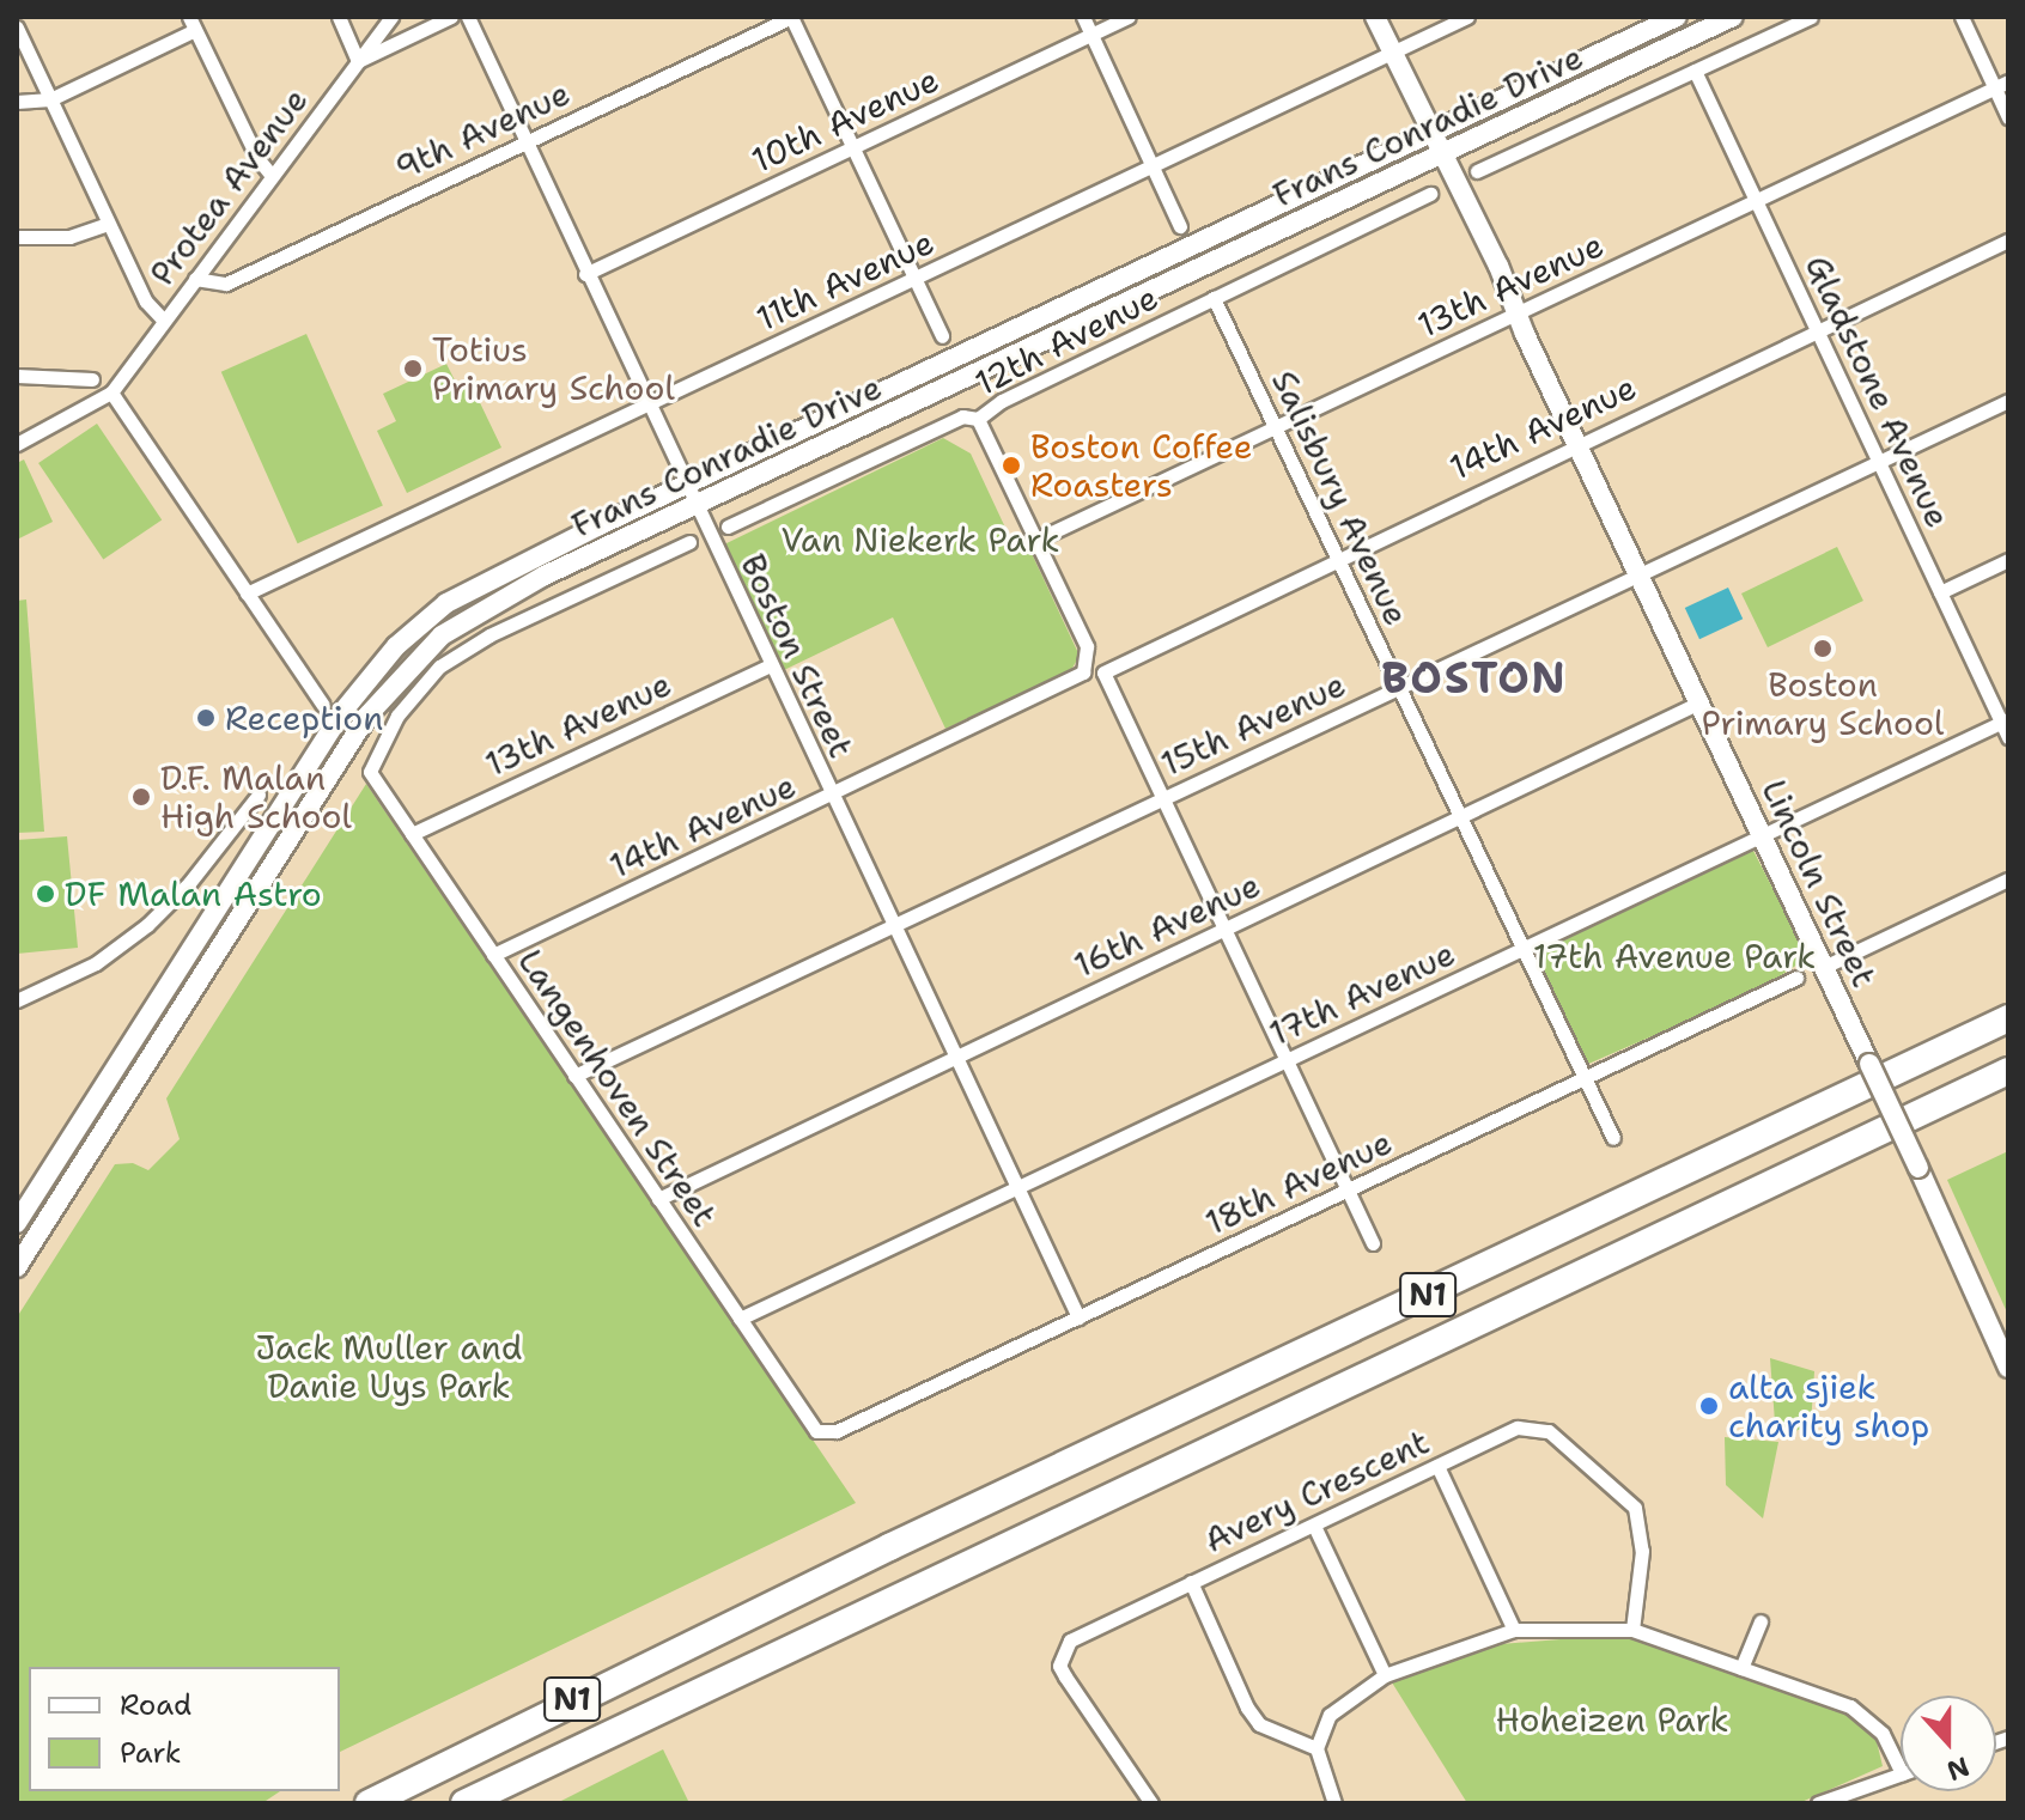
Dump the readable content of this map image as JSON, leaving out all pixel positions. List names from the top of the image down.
{
  "streets": {
    "highway": ["N1"],
    "main road": ["Frans Conradie Drive", "Lincoln Street"],
    "street": [
      "10th Avenue",
      "9th Avenue",
      "Protea Avenue",
      "11th Avenue",
      "13th Avenue",
      "12th Avenue",
      "Gladstone Avenue",
      "14th Avenue",
      "Salisbury Avenue",
      "Boston Street",
      "15th Avenue",
      "16th Avenue",
      "17th Avenue",
      "Langenhoven Street",
      "18th Avenue",
      "Avery Crescent"
    ]
  },
  "crossings": [
    ["10th Avenue", "Boston Street"],
    ["Frans Conradie Drive", "Boston Street"],
    ["Frans Conradie Drive", "Lincoln Street"],
    ["9th Avenue", "Protea Avenue"],
    ["9th Avenue", "Boston Street"],
    ["11th Avenue", "Boston Street"],
    ["11th Avenue", "Lincoln Street"],
    ["13th Avenue", "Gladstone Avenue"],
    ["13th Avenue", "14th Avenue"],
    ["13th Avenue", "Salisbury Avenue"],
    ["13th Avenue", "Boston Street"],
    ["13th Avenue", "Lincoln Street"],
    ["13th Avenue", "Langenhoven Street"],
    ["12th Avenue", "Salisbury Avenue"],
    ["Gladstone Avenue", "14th Avenue"],
    ["Gladstone Avenue", "15th Avenue"],
    ["Gladstone Avenue", "17th Avenue"],
    ["14th Avenue", "Salisbury Avenue"],
    ["14th Avenue", "Boston Street"],
    ["14th Avenue", "15th Avenue"],
    ["14th Avenue", "Lincoln Street"],
    ["14th Avenue", "Langenhoven Street"],
    ["Salisbury Avenue", "15th Avenue"],
    ["Salisbury Avenue", "16th Avenue"],
    ["Salisbury Avenue", "17th Avenue"],
    ["Salisbury Avenue", "18th Avenue"],
    ["Boston Street", "15th Avenue"],
    ["Boston Street", "16th Avenue"],
    ["Boston Street", "17th Avenue"],
    ["Boston Street", "18th Avenue"],
    ["15th Avenue", "Lincoln Street"],
    ["15th Avenue", "Langenhoven Street"],
    ["Lincoln Street", "16th Avenue"],
    ["Lincoln Street", "17th Avenue"],
    ["16th Avenue", "Langenhoven Street"],
    ["17th Avenue", "Langenhoven Street"],
    ["Langenhoven Street", "18th Avenue"]
  ],
  "districts": ["BOSTON"],
  "parks": [
    "Van Niekerk Park",
    "17th Avenue Park",
    "Jack Muller and Danie Uys Park",
    "Hoheizen Park"
  ],
  "places": [
    "Totius Primary School",
    "Boston Coffee Roasters",
    "Boston Primary School",
    "Reception",
    "D.F. Malan High School",
    "DF Malan Astro",
    "alta sjiek charity shop"
  ],
  "legend": ["Road", "Park"],
  "north": "bottom"
}
